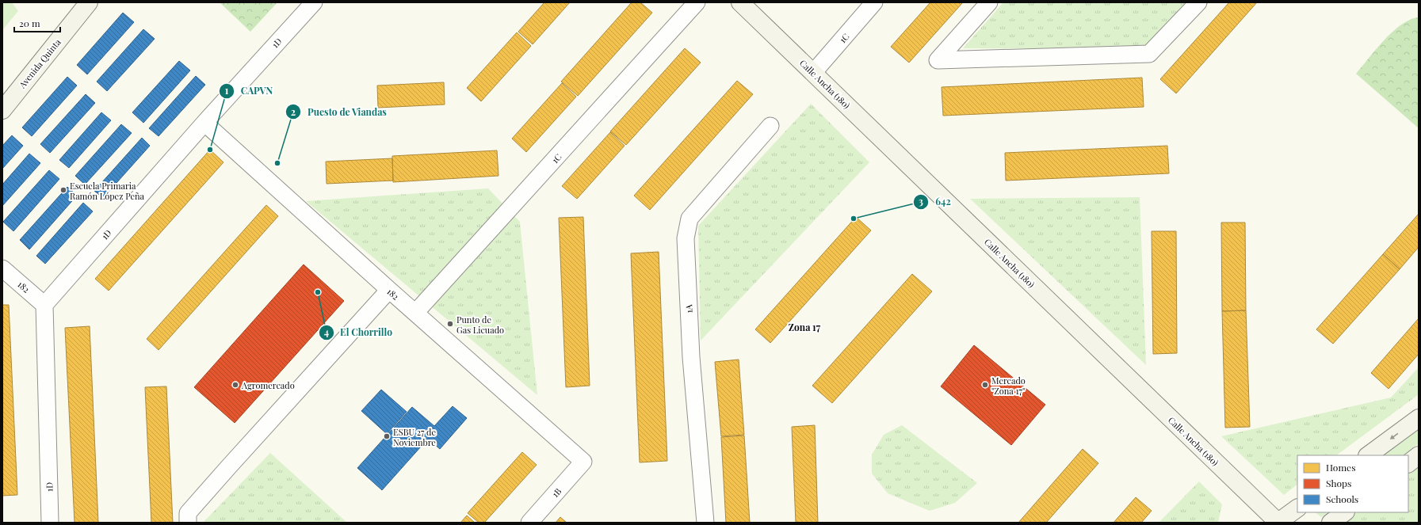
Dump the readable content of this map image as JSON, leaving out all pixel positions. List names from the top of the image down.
{
  "streets": {
    "street": [
      "1C",
      "1D",
      "Avenida Quinta",
      "Calle Ancha (180)",
      "182",
      "1A",
      "1B"
    ]
  },
  "crossings": [
    ["1C", "Calle Ancha (180)"],
    ["1C", "182"],
    ["1D", "182"],
    ["182", "1B"]
  ],
  "districts": ["Zona 17"],
  "places": [
    "CAPVN",
    "Puesto de Viandas",
    "Escuela Primaria Ramón López Peña",
    "642",
    "El Chorrillo",
    "Punto de Gas Licuado",
    "Agromercado",
    "Mercado \"Zona 17\"",
    "ESBU 27 de Noviembre"
  ],
  "legend": ["Homes", "Shops", "Schools"],
  "scale_bar": "20 m"
}
